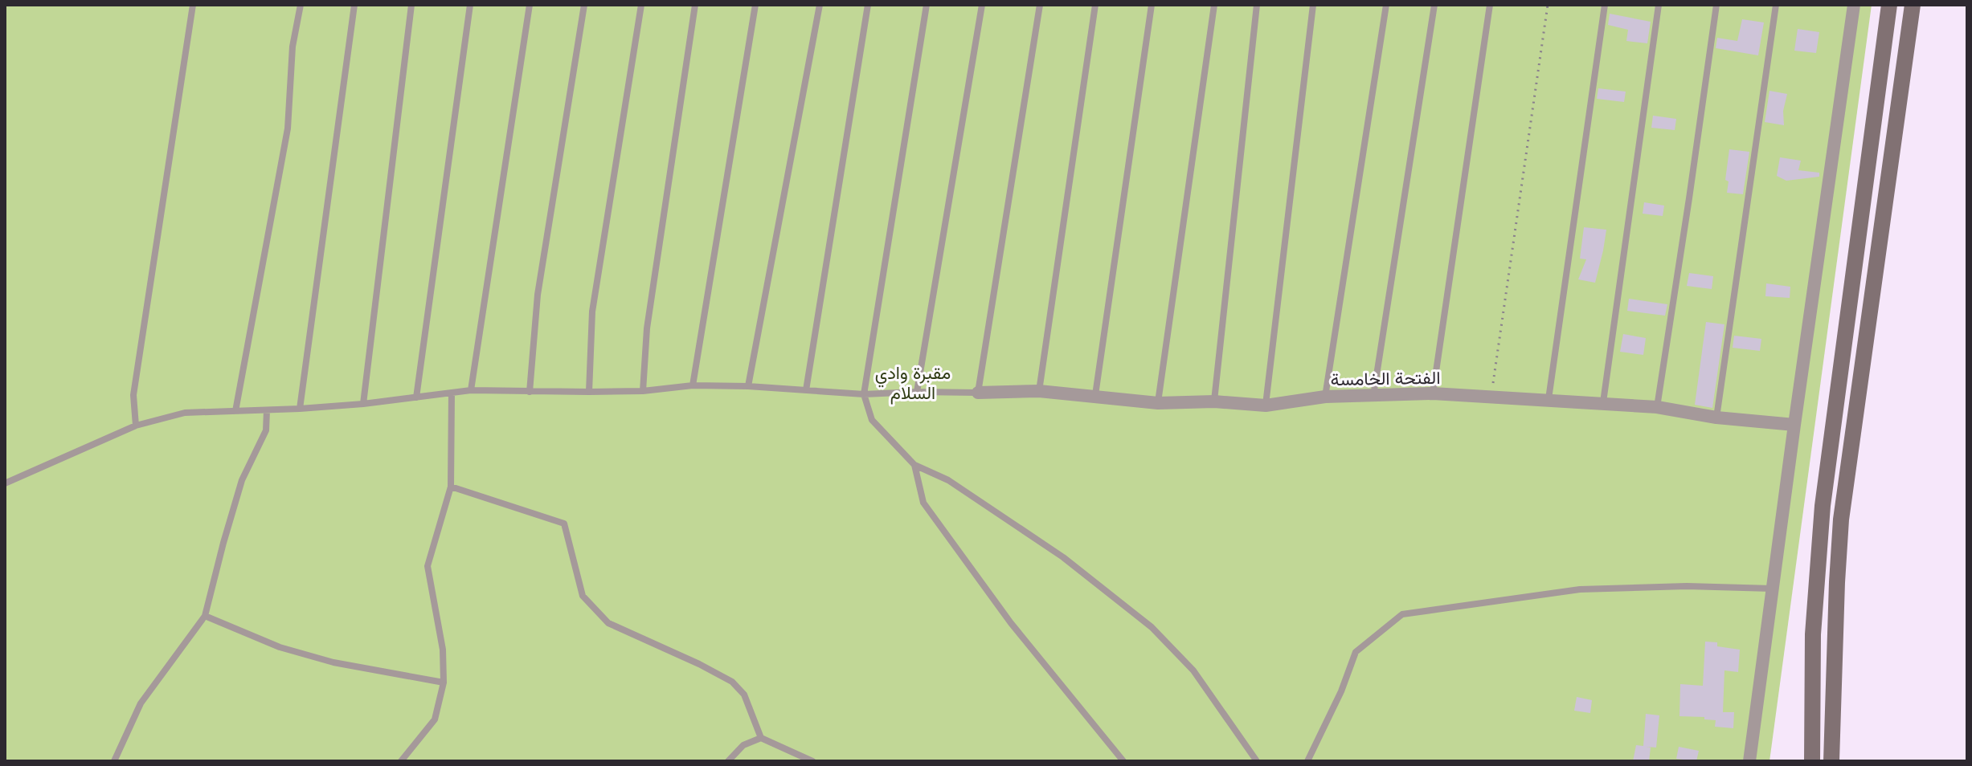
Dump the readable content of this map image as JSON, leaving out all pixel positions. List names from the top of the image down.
{
  "streets": {
    "street": ["الفتحة الخامسة"]
  },
  "parks": ["مقبرة وادي السلام"]
}
